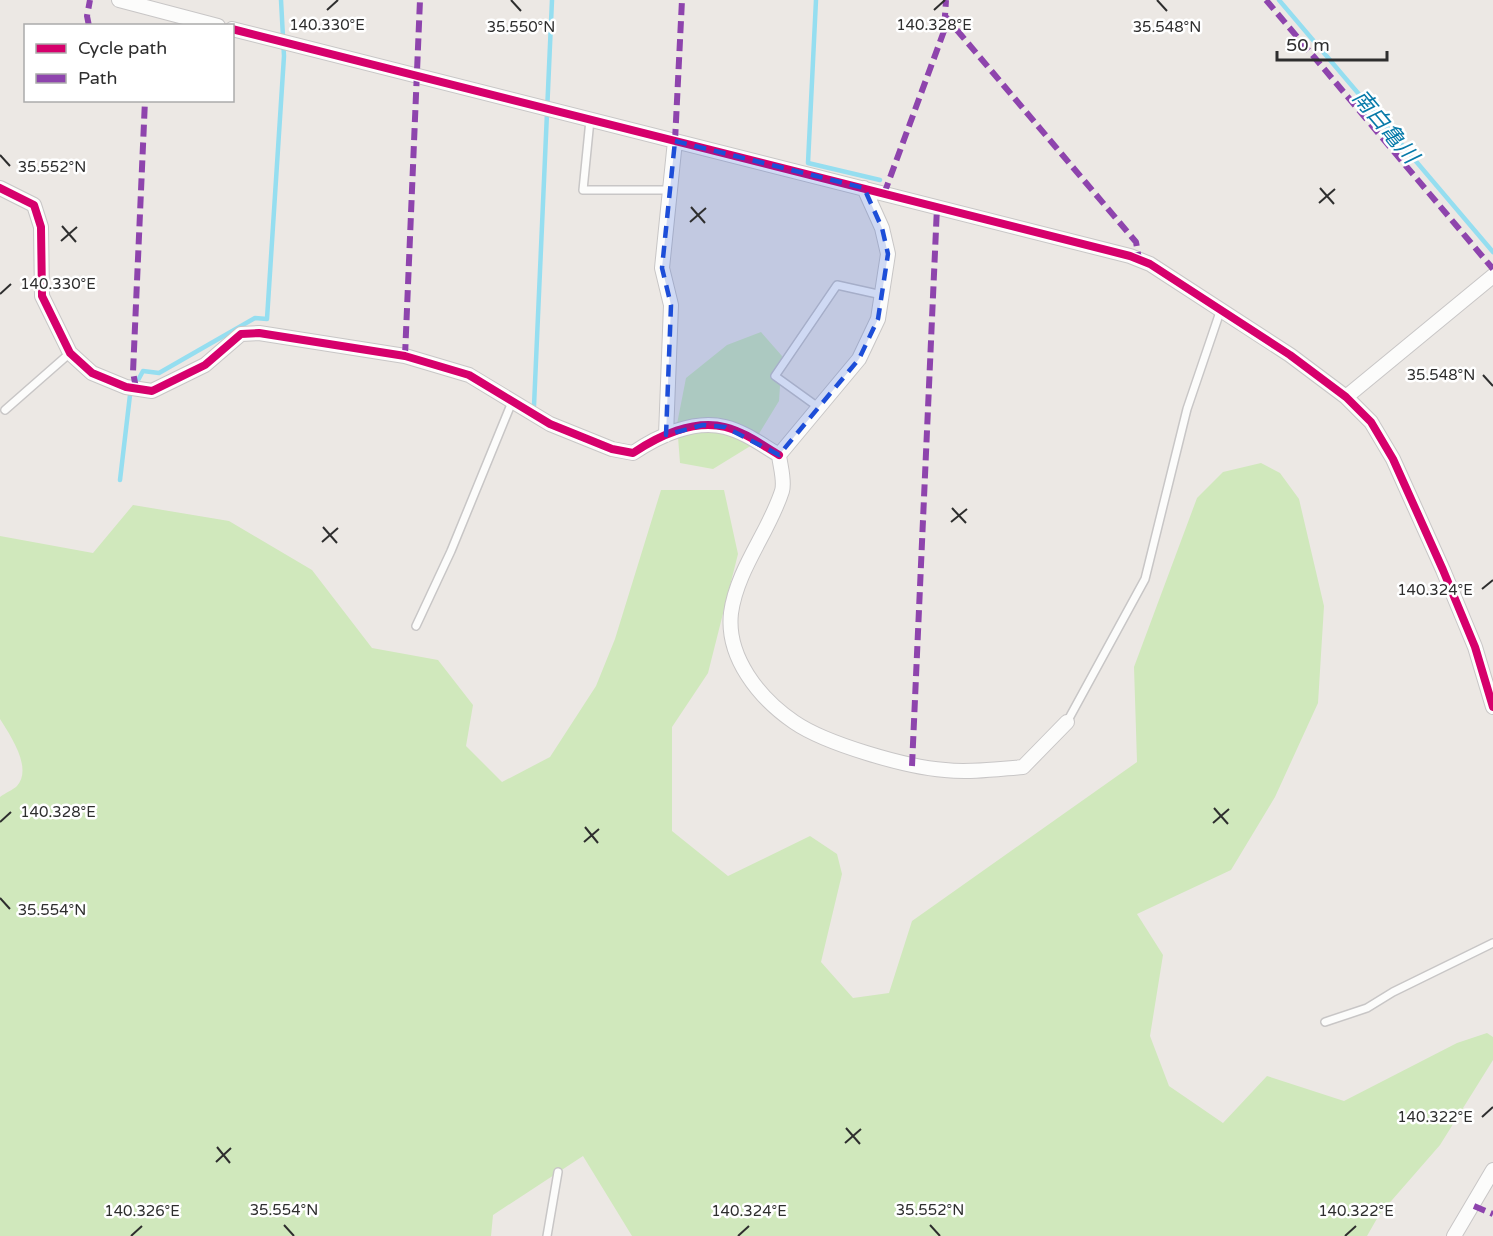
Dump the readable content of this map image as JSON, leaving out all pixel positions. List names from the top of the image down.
{
  "water": ["南白亀川"],
  "legend": ["Cycle path", "Path"],
  "scale_bar": "50 m",
  "coordinates": [
    "140.330°E",
    "140.328°E",
    "35.550°N",
    "35.548°N",
    "35.552°N",
    "140.324°E",
    "35.554°N",
    "140.322°E",
    "140.326°E"
  ]
}
